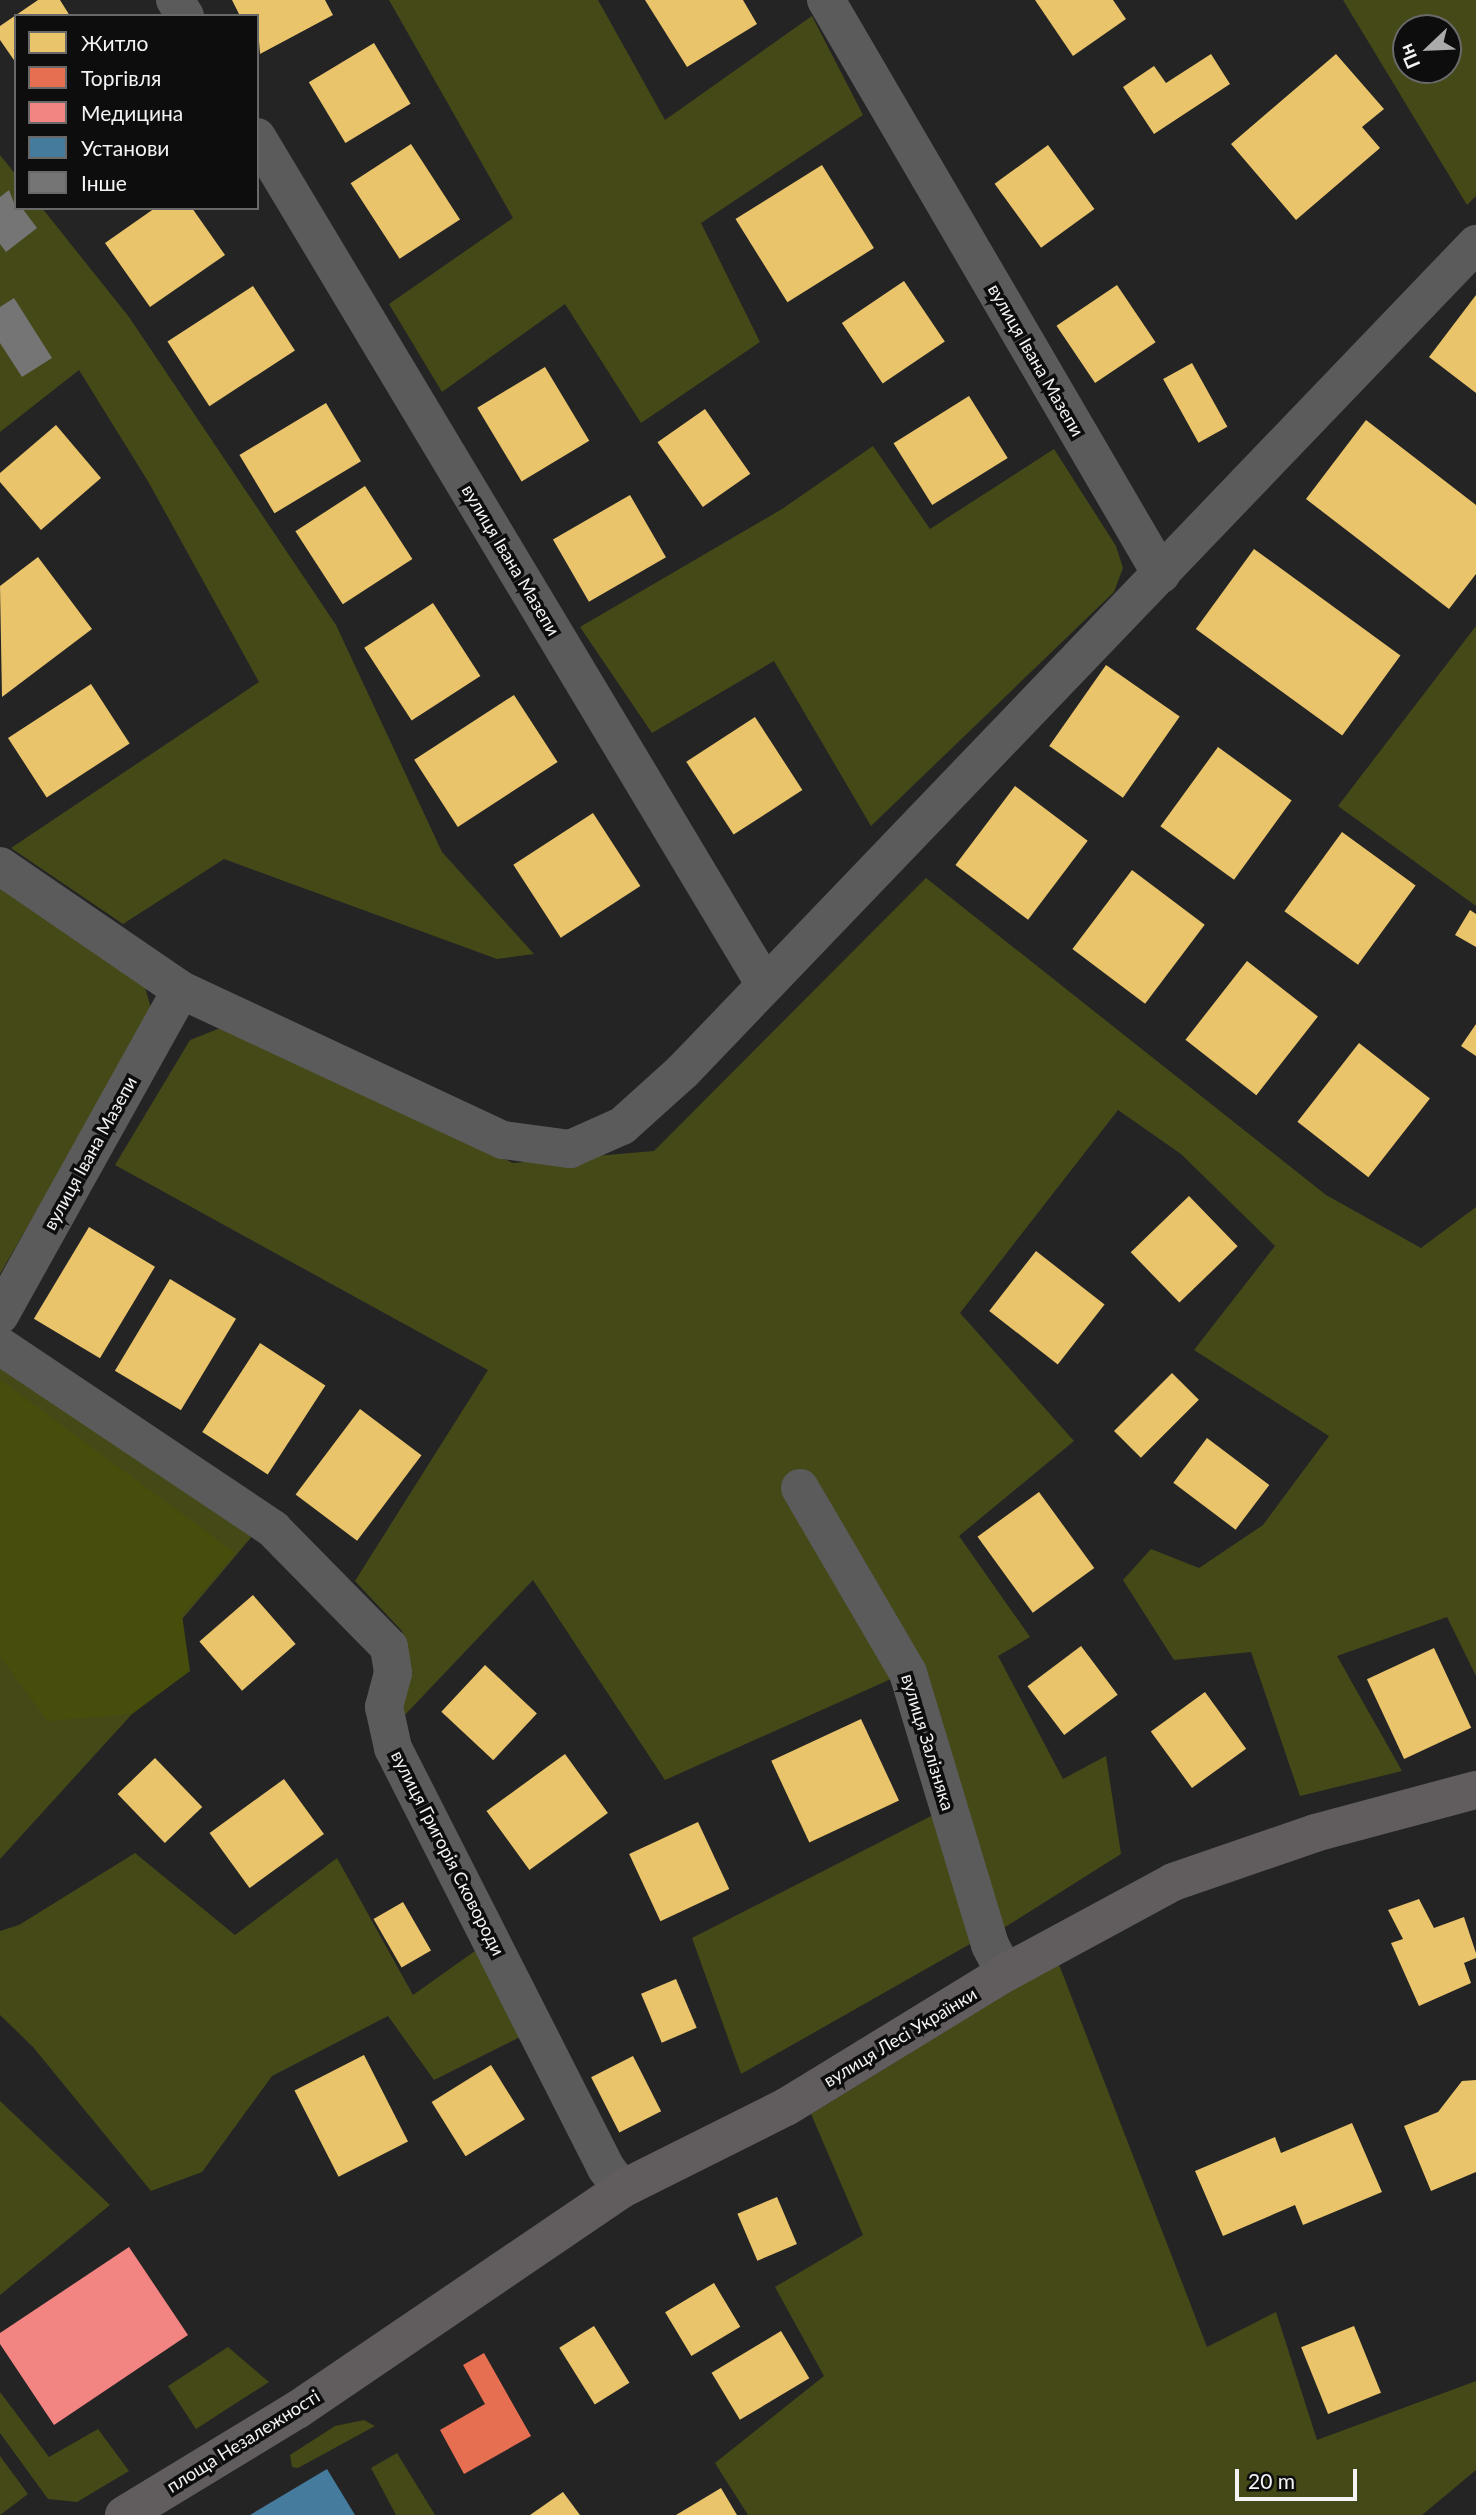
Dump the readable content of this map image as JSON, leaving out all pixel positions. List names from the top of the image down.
{
  "streets": {
    "main road": ["вулиця Лесі Українки", "площа Незалежності"],
    "street": ["вулиця Івана Мазепи", "вулиця Залізняка", "вулиця Григорія Сковороди"]
  },
  "crossings": [
    ["вулиця Залізняка", "вулиця Лесі Українки"],
    ["вулиця Григорія Сковороди", "вулиця Лесі Українки"],
    ["вулиця Лесі Українки", "площа Незалежності"]
  ],
  "legend": [
    "Житло",
    "Торгівля",
    "Медицина",
    "Установи",
    "Інше"
  ],
  "scale_bar": "20 m",
  "north": "bottom left"
}
